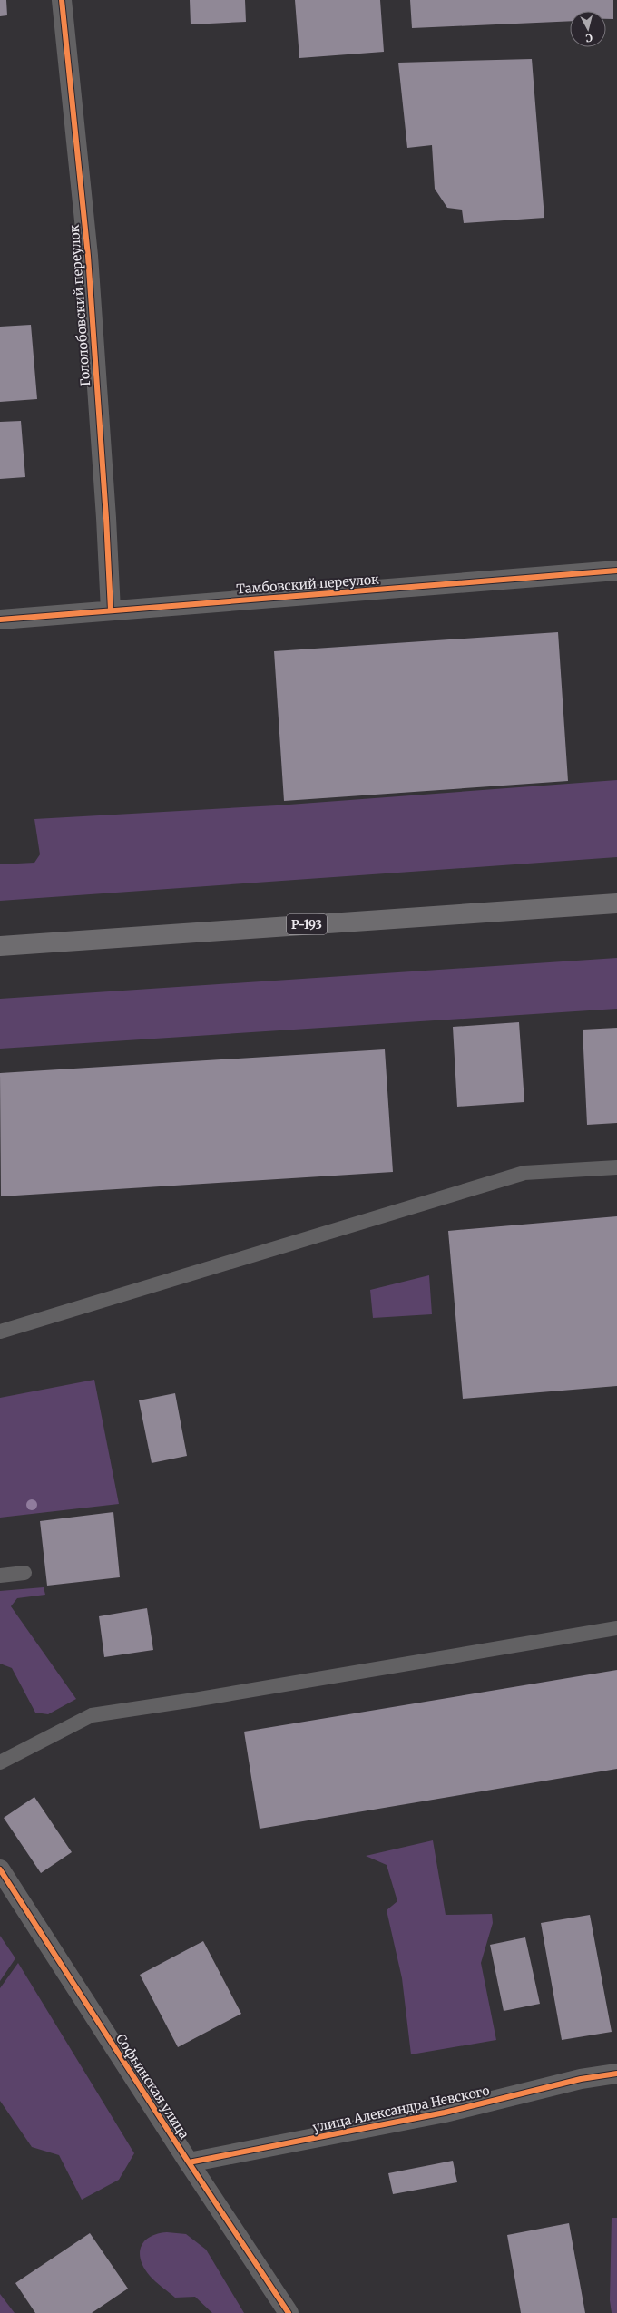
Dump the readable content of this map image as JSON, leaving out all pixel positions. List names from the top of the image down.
{
  "streets": {
    "highway": ["Р-193"],
    "street": [
      "Гололобовский переулок",
      "Тамбовский переулок",
      "Софьинская улица",
      "улица Александра Невского"
    ]
  },
  "crossings": [
    ["Гололобовский переулок", "Тамбовский переулок"],
    ["Софьинская улица", "улица Александра Невского"]
  ],
  "north": "bottom"
}
